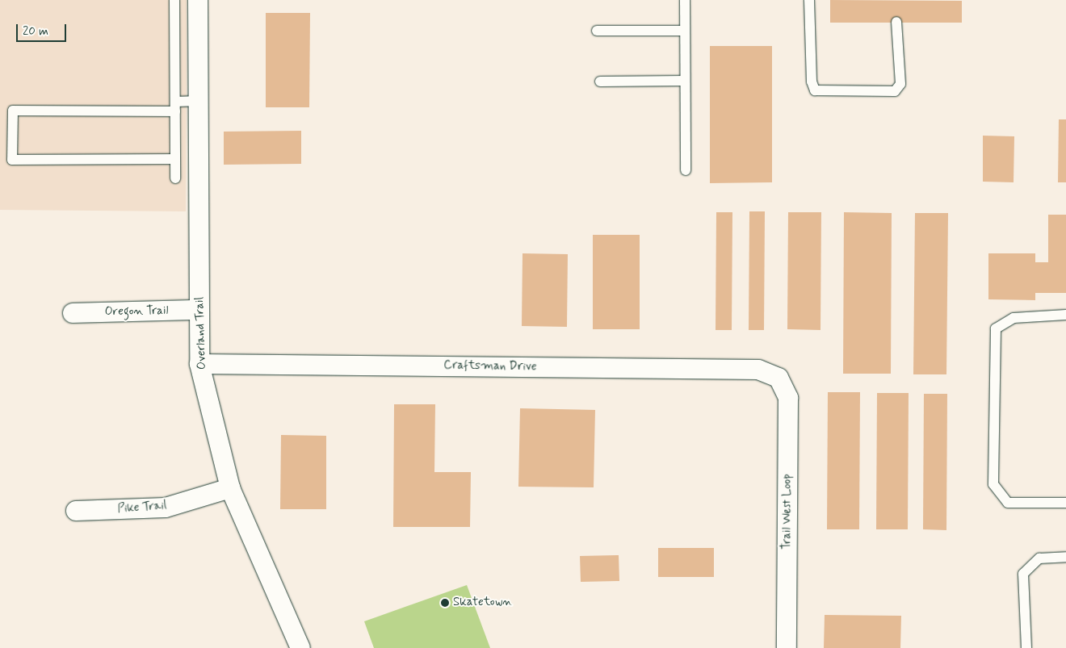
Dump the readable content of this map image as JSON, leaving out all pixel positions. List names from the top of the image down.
{
  "streets": {
    "street": [
      "Oregon Trail",
      "Overland Trail",
      "Craftsman Drive",
      "Pike Trail",
      "Trail West Loop"
    ]
  },
  "crossings": [
    ["Oregon Trail", "Overland Trail"],
    ["Overland Trail", "Craftsman Drive"],
    ["Overland Trail", "Pike Trail"],
    ["Craftsman Drive", "Trail West Loop"]
  ],
  "places": ["Skatetown"],
  "scale_bar": "20 m"
}
